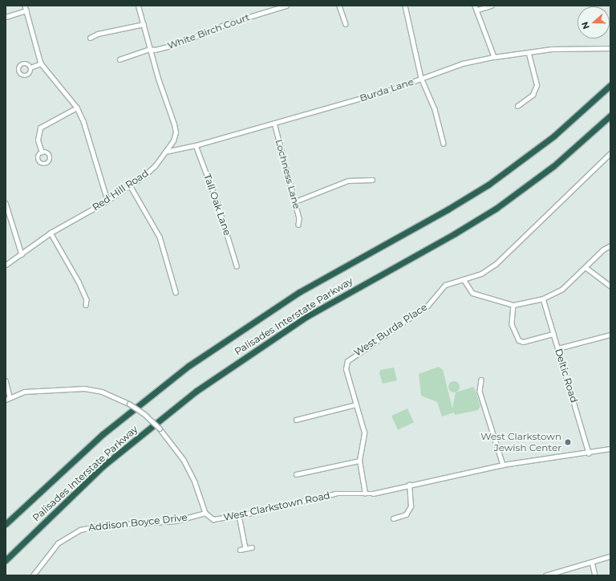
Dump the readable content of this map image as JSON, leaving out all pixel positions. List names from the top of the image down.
{
  "streets": {
    "highway": ["Palisades Interstate Parkway"],
    "street": [
      "White Birch Court",
      "Burda Lane",
      "Lochness Lane",
      "Red Hill Road",
      "Tall Oak Lane",
      "West Burda Place",
      "Deltic Road",
      "West Clarkstown Road",
      "Addison Boyce Drive"
    ]
  },
  "crossings": [
    ["White Birch Court", "Red Hill Road"],
    ["Burda Lane", "Lochness Lane"],
    ["Burda Lane", "Red Hill Road"],
    ["Burda Lane", "Tall Oak Lane"],
    ["West Burda Place", "West Clarkstown Road"],
    ["Deltic Road", "West Clarkstown Road"],
    ["West Clarkstown Road", "Addison Boyce Drive"]
  ],
  "places": ["West Clarkstown Jewish Center"],
  "north": "left"
}
